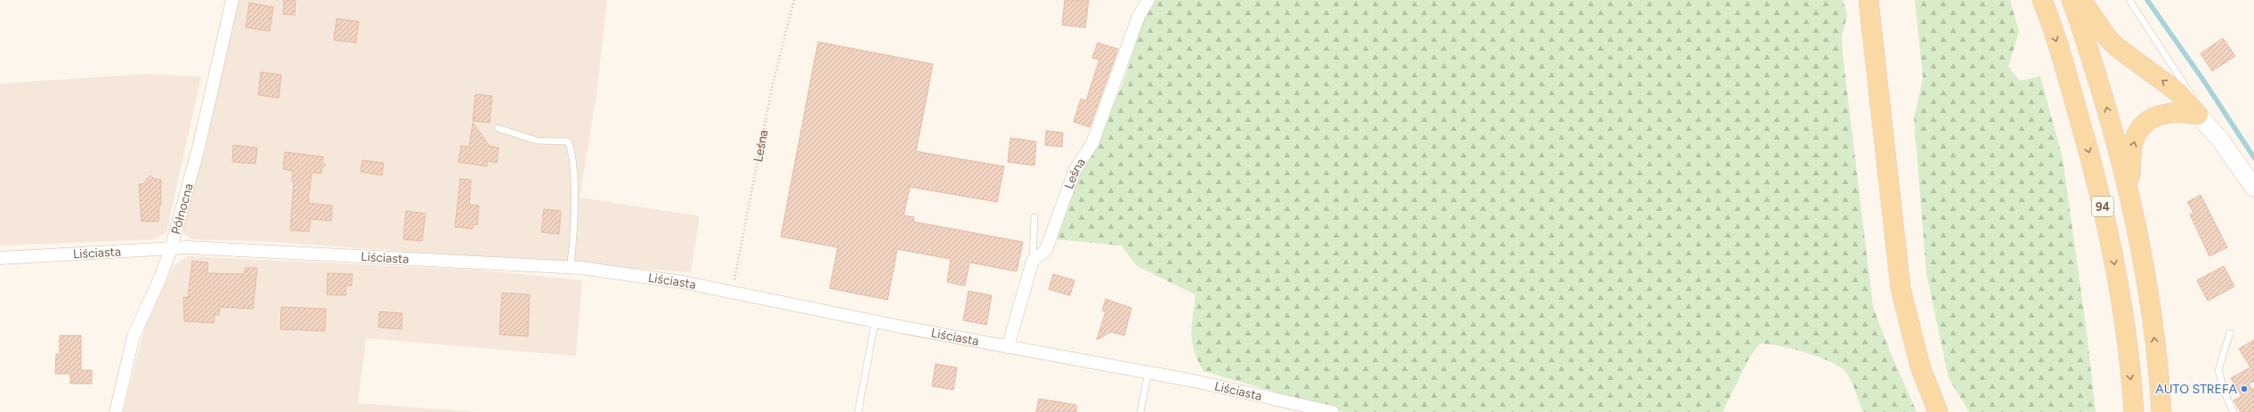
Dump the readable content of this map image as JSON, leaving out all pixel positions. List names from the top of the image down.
{
  "streets": {
    "main road": ["94"],
    "street": ["Leśna", "Północna", "Liściasta"]
  },
  "crossings": [
    ["Leśna", "Liściasta"],
    ["Północna", "Liściasta"]
  ],
  "places": ["AUTO STREFA"]
}
